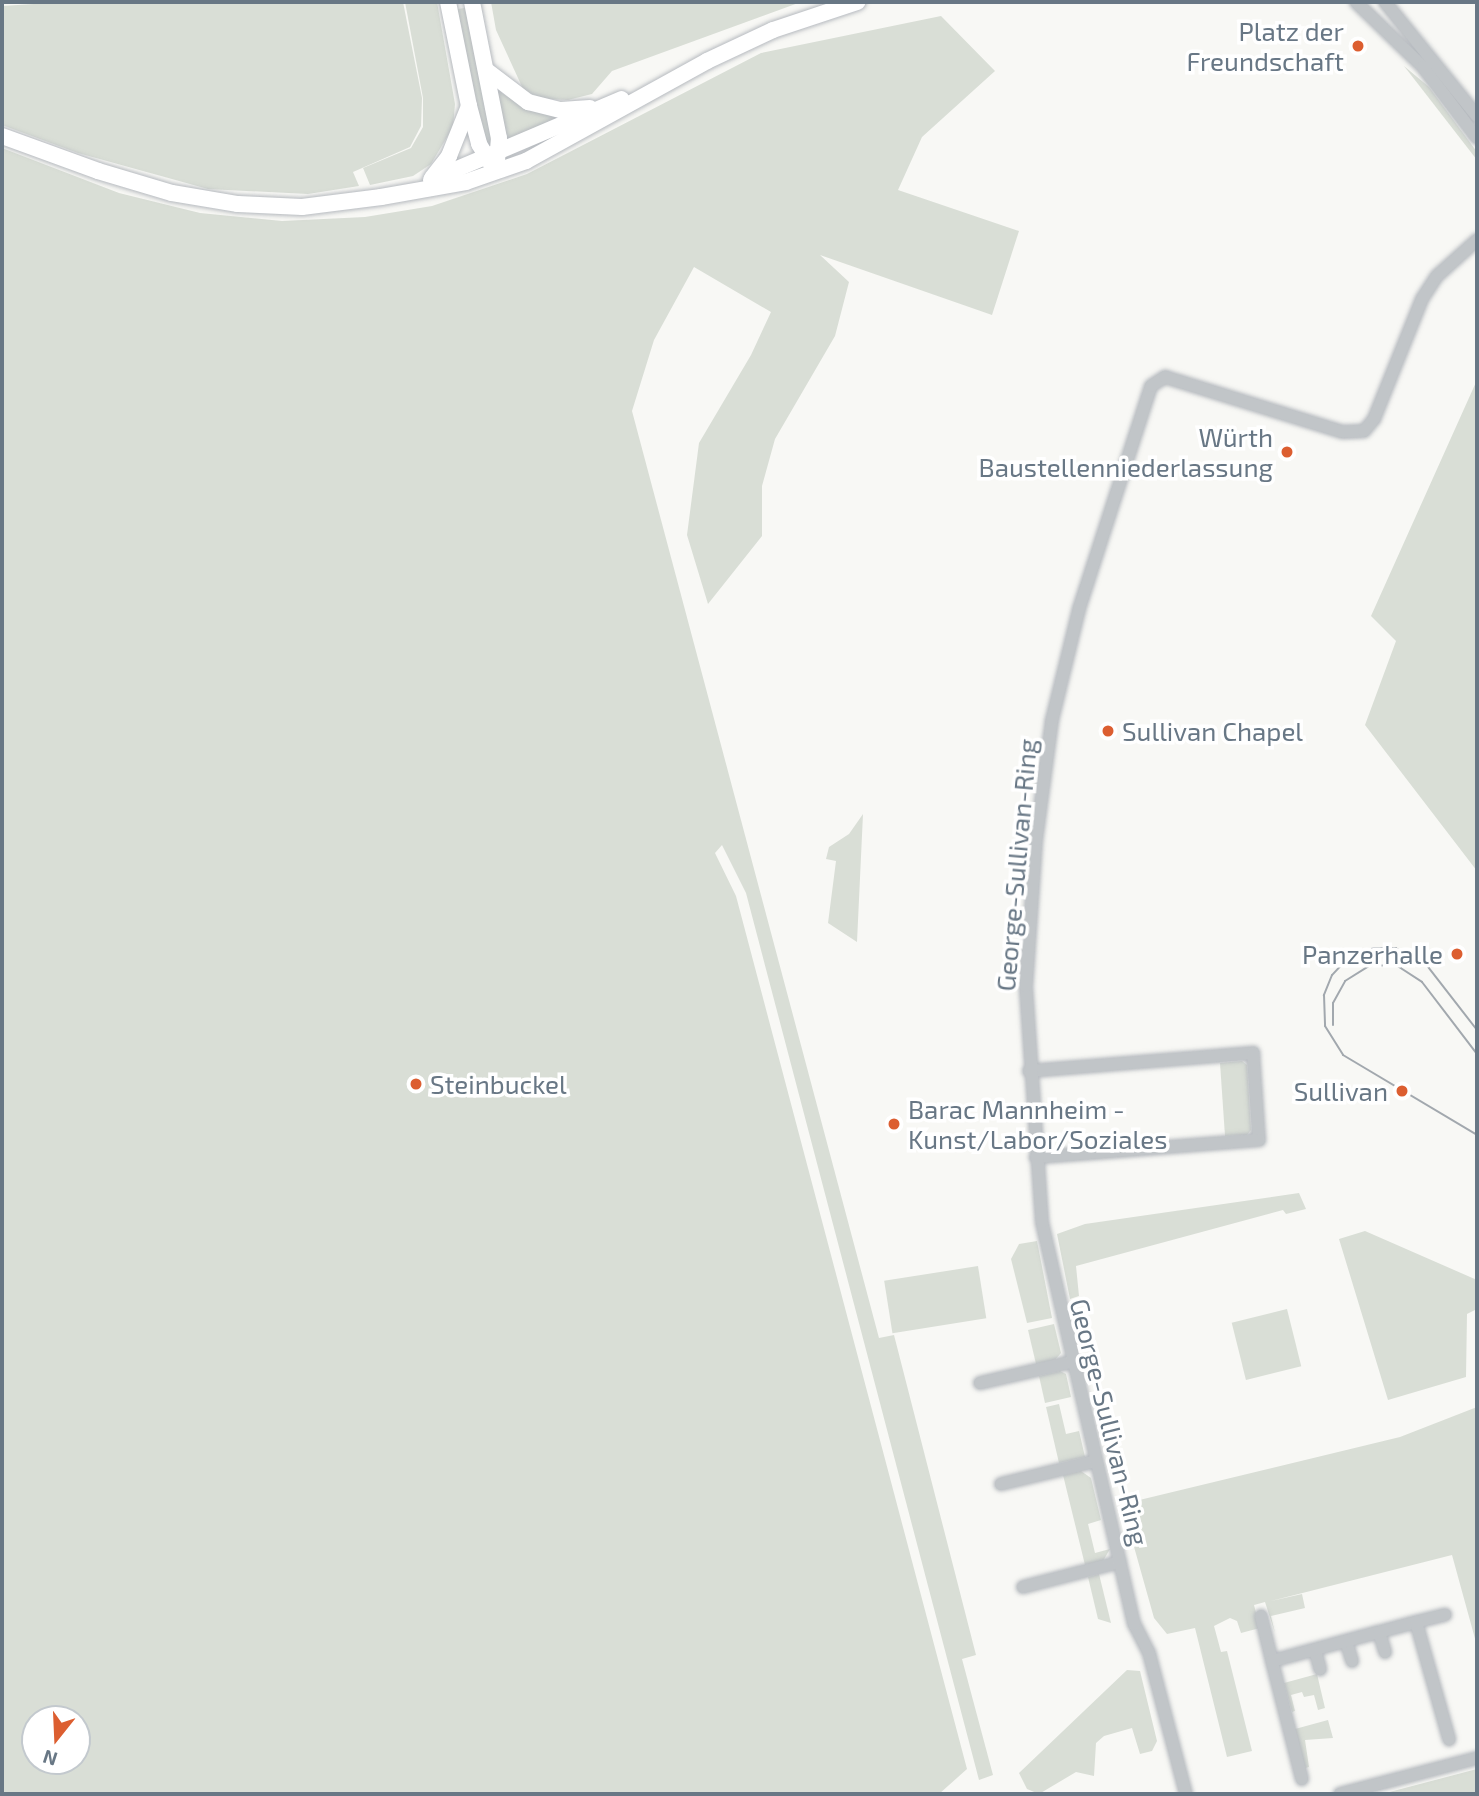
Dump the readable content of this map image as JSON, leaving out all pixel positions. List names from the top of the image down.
{
  "streets": {
    "street": ["George-Sullivan-Ring"]
  },
  "places": [
    "Platz der Freundschaft",
    "Würth Baustellenniederlassung",
    "Sullivan Chapel",
    "Panzerhalle",
    "Steinbuckel",
    "Sullivan",
    "Barac Mannheim - Kunst/Labor/Soziales"
  ],
  "north": "bottom"
}
